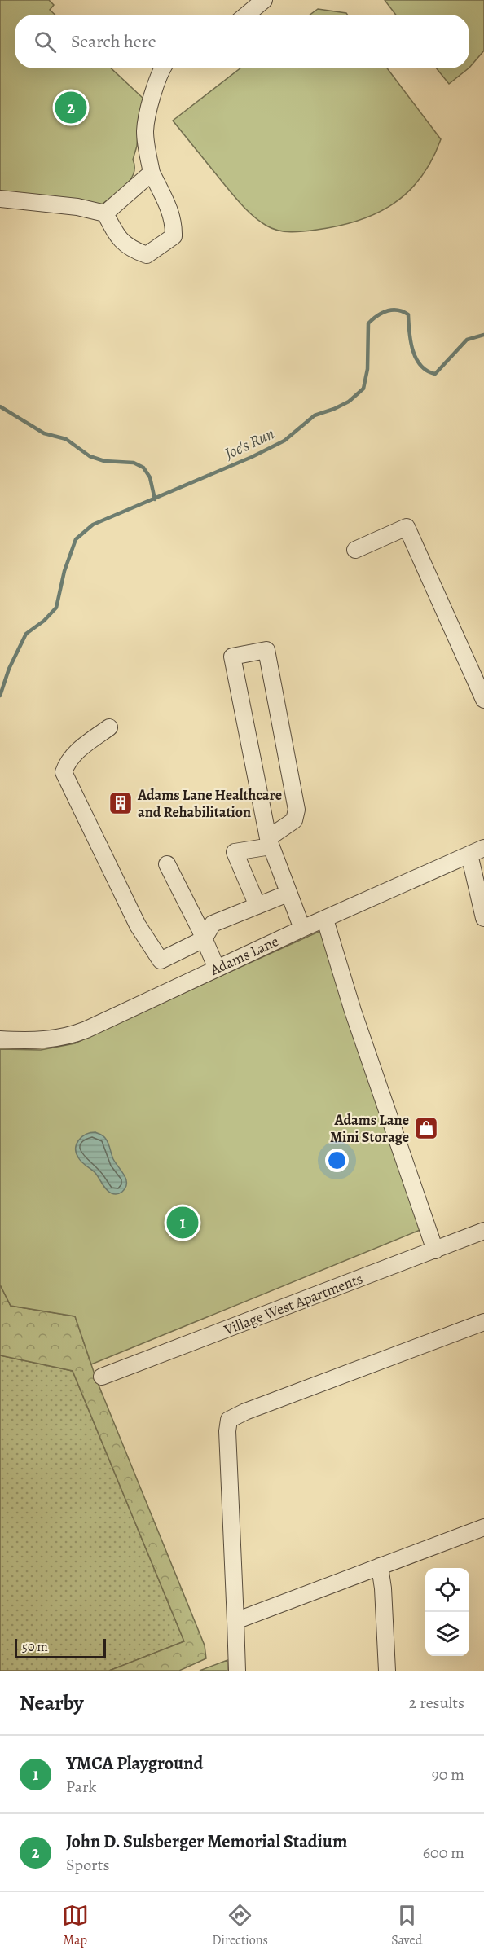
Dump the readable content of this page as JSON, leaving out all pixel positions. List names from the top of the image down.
{
  "streets": {
    "street": ["Adams Lane", "Village West Apartments"]
  },
  "water": ["Joe's Run"],
  "places": {
    "building": ["Adams Lane Healthcare and Rehabilitation"],
    "shop": ["Adams Lane Mini Storage"]
  },
  "scale_bar": "50 m",
  "page": {
    "search": "Search here",
    "pins": ["2", "1"],
    "scale": "50 m",
    "heading": ["Nearby", "2 results"],
    "list": [
      {
        "mark": "1",
        "name": "YMCA Playground",
        "note": "Park",
        "value": "90 m"
      },
      {
        "mark": "2",
        "name": "John D. Sulsberger Memorial Stadium",
        "note": "Sports",
        "value": "600 m"
      }
    ],
    "nav": ["Map", "Directions", "Saved"]
  }
}
